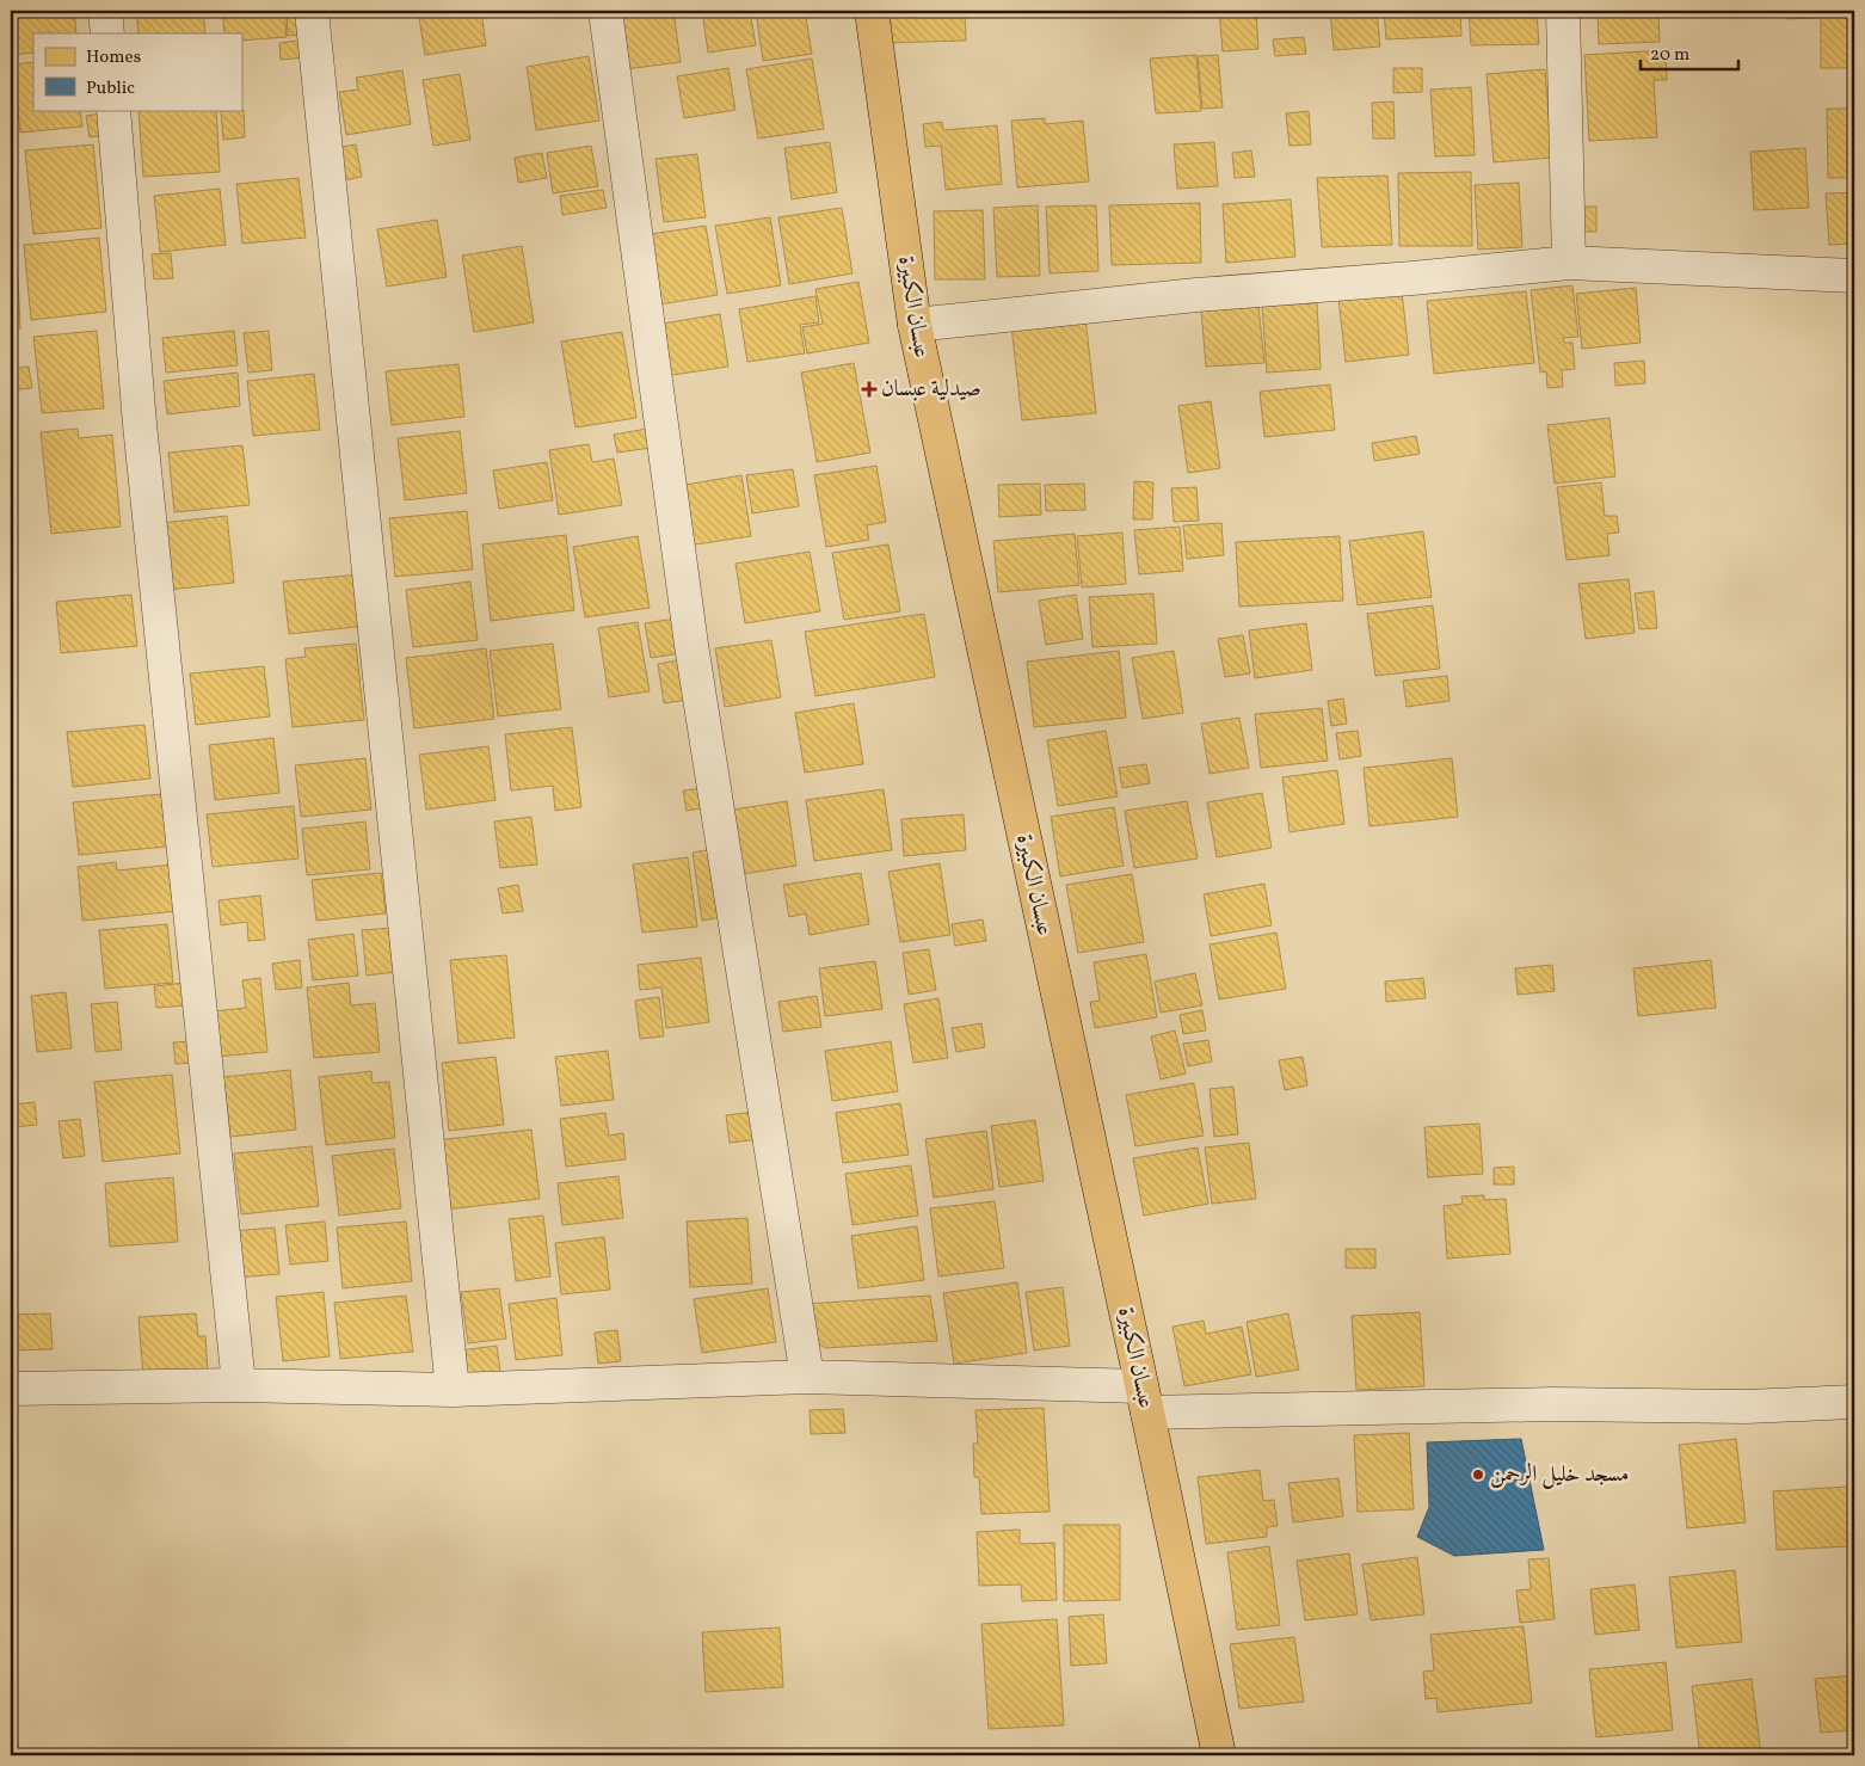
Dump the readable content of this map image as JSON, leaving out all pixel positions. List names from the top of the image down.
{
  "streets": {
    "main road": ["عبسان الكبيرة"]
  },
  "places": {
    "health": ["صيدلية عبسان"],
    "other": ["مسجد خليل الرحمن"]
  },
  "legend": ["Homes", "Public"],
  "scale_bar": "20 m"
}
